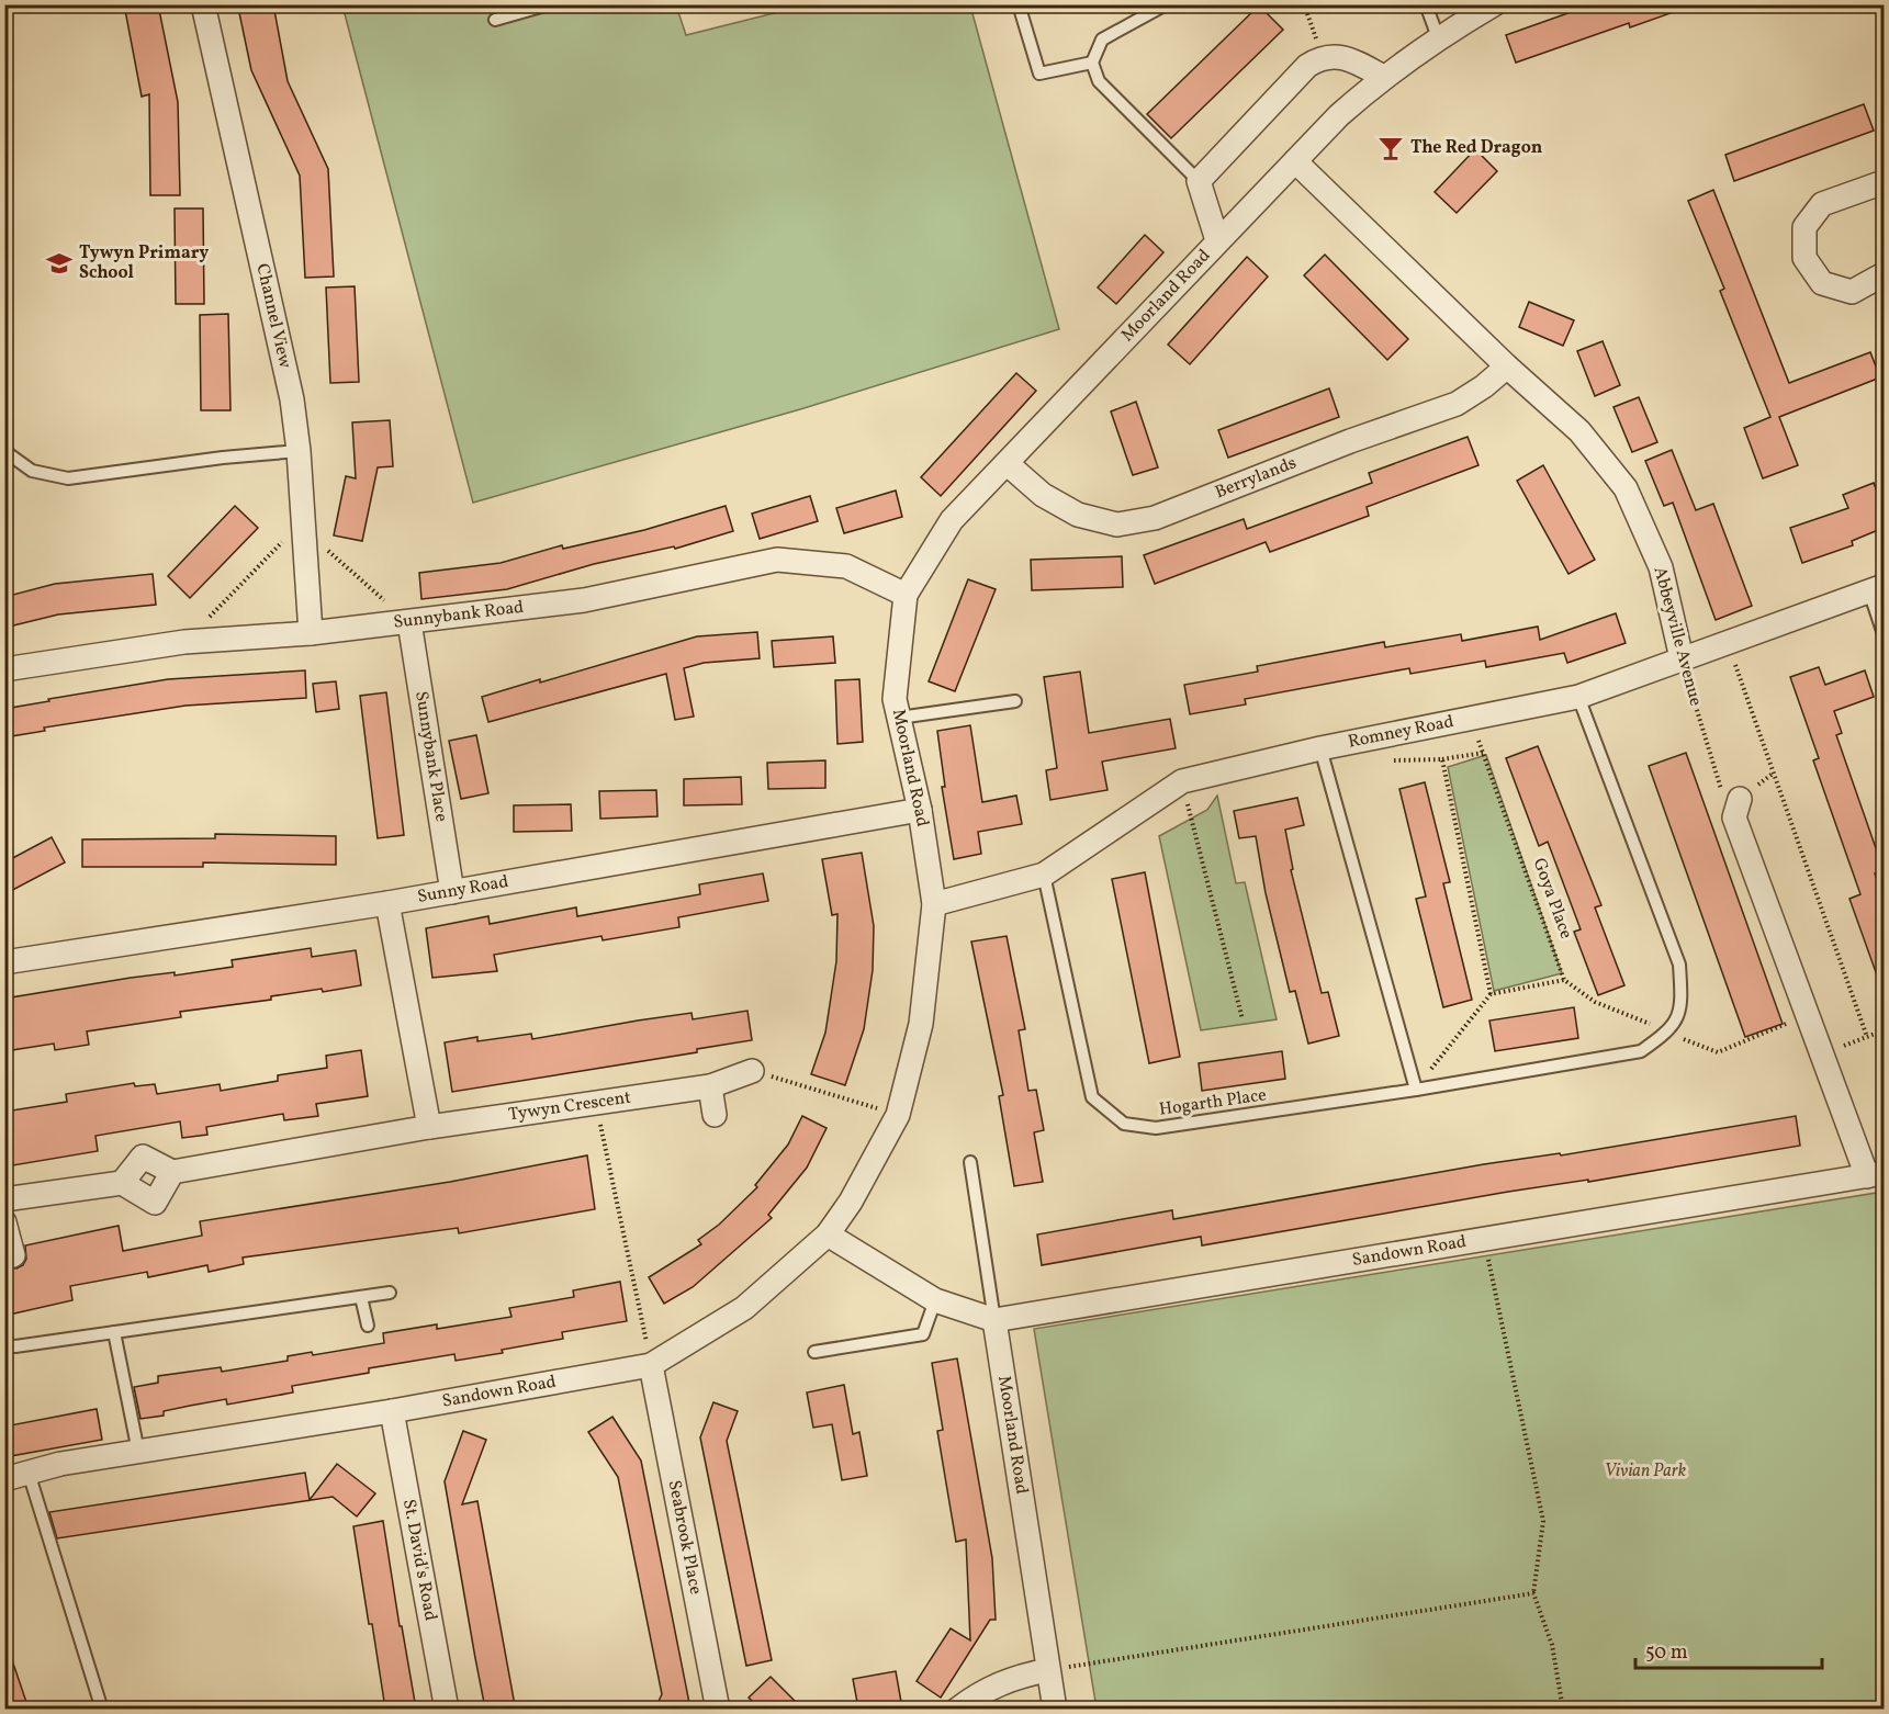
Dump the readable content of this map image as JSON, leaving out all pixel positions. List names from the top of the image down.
{
  "streets": {
    "street": [
      "Moorland Road",
      "Channel View",
      "Berrylands",
      "Sunnybank Road",
      "Abbeyville Avenue",
      "Romney Road",
      "Sunnybank Place",
      "Sunny Road",
      "Tywyn Crescent",
      "Sandown Road",
      "Seabrook Place",
      "St. David's Road"
    ],
    "lane": ["Hogarth Place"],
    "path": ["Goya Place"]
  },
  "crossings": [
    ["Moorland Road", "Berrylands"],
    ["Moorland Road", "Sunnybank Road"],
    ["Moorland Road", "Abbeyville Avenue"],
    ["Moorland Road", "Romney Road"],
    ["Moorland Road", "Sunny Road"],
    ["Moorland Road", "Sandown Road"],
    ["Channel View", "Sunnybank Road"],
    ["Berrylands", "Abbeyville Avenue"],
    ["Sunnybank Road", "Sunnybank Place"],
    ["Abbeyville Avenue", "Romney Road"],
    ["Romney Road", "Goya Place"],
    ["Romney Road", "Hogarth Place"],
    ["Sunnybank Place", "Sunny Road"],
    ["Sandown Road", "Seabrook Place"],
    ["Sandown Road", "St. David's Road"]
  ],
  "parks": ["Vivian Park"],
  "places": {
    "bar": ["The Red Dragon"],
    "school or university": ["Tywyn Primary School"]
  },
  "scale_bar": "50 m"
}
